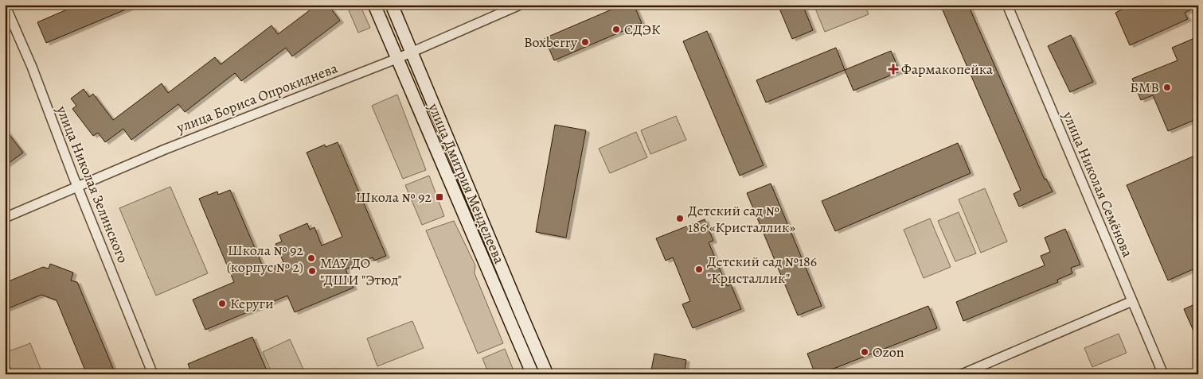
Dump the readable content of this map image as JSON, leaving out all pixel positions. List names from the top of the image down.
{
  "streets": {
    "street": [
      "улица Бориса Опрокиднева",
      "улица Дмитрия Менделеева",
      "улица Николая Зелинского",
      "улица Николая Семёнова"
    ]
  },
  "crossings": [
    ["улица Бориса Опрокиднева", "улица Дмитрия Менделеева"],
    ["улица Бориса Опрокиднева", "улица Николая Зелинского"]
  ],
  "places": {
    "other": [
      "СДЭК",
      "Boxberry",
      "БМВ",
      "Детский сад № 186 «Кристаллик»",
      "Школа № 92 (корпус № 2)",
      "Детский сад №186 \"Кристаллик\"",
      "МАУ ДО \"ДШИ \"Этюд\"",
      "Керуги",
      "Ozon"
    ],
    "health": ["Фармакопейка"],
    "transit": ["Школа № 92"]
  }
}
